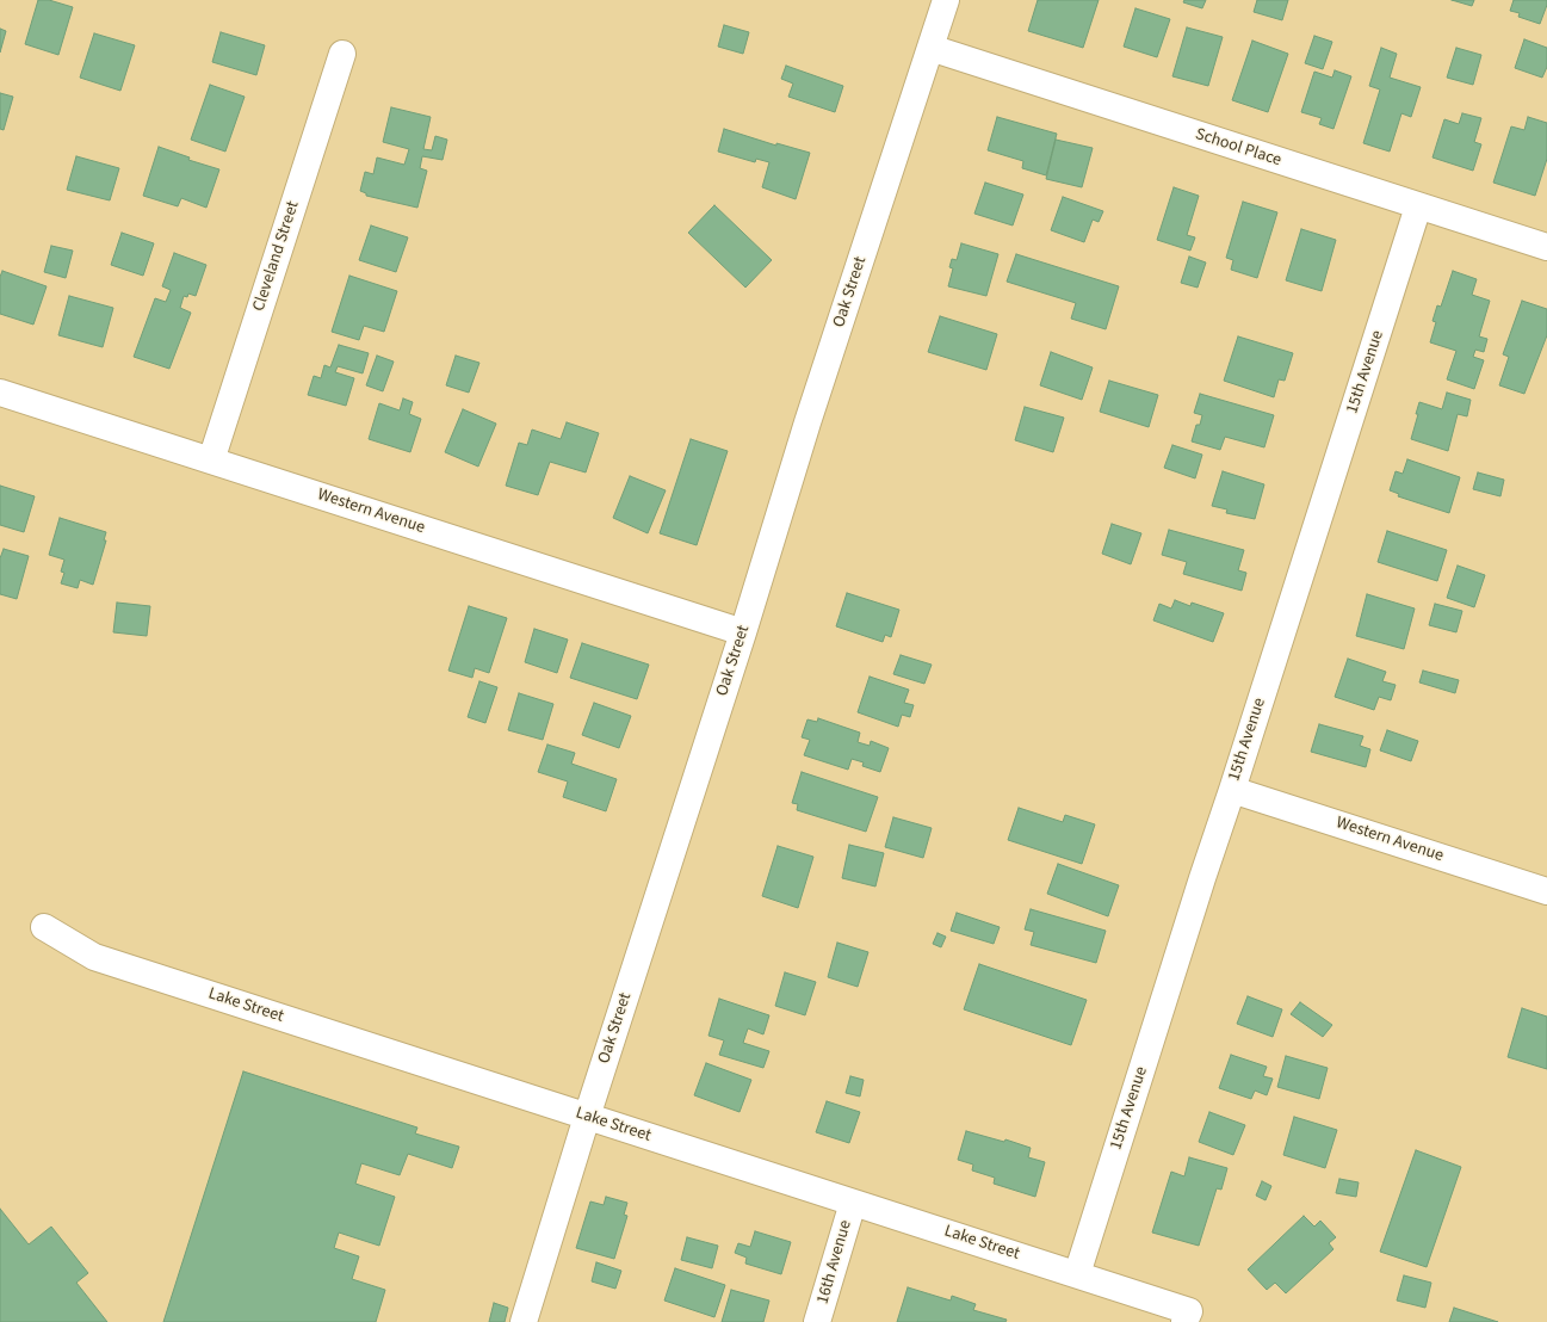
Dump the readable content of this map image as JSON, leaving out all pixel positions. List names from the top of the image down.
{
  "streets": {
    "street": [
      "School Place",
      "Cleveland Street",
      "Oak Street",
      "15th Avenue",
      "Western Avenue",
      "Lake Street",
      "16th Avenue"
    ]
  },
  "crossings": [
    ["School Place", "Oak Street"],
    ["School Place", "15th Avenue"],
    ["Cleveland Street", "Western Avenue"],
    ["Oak Street", "Western Avenue"],
    ["Oak Street", "Lake Street"],
    ["15th Avenue", "Western Avenue"],
    ["15th Avenue", "Lake Street"],
    ["Lake Street", "16th Avenue"]
  ]
}
